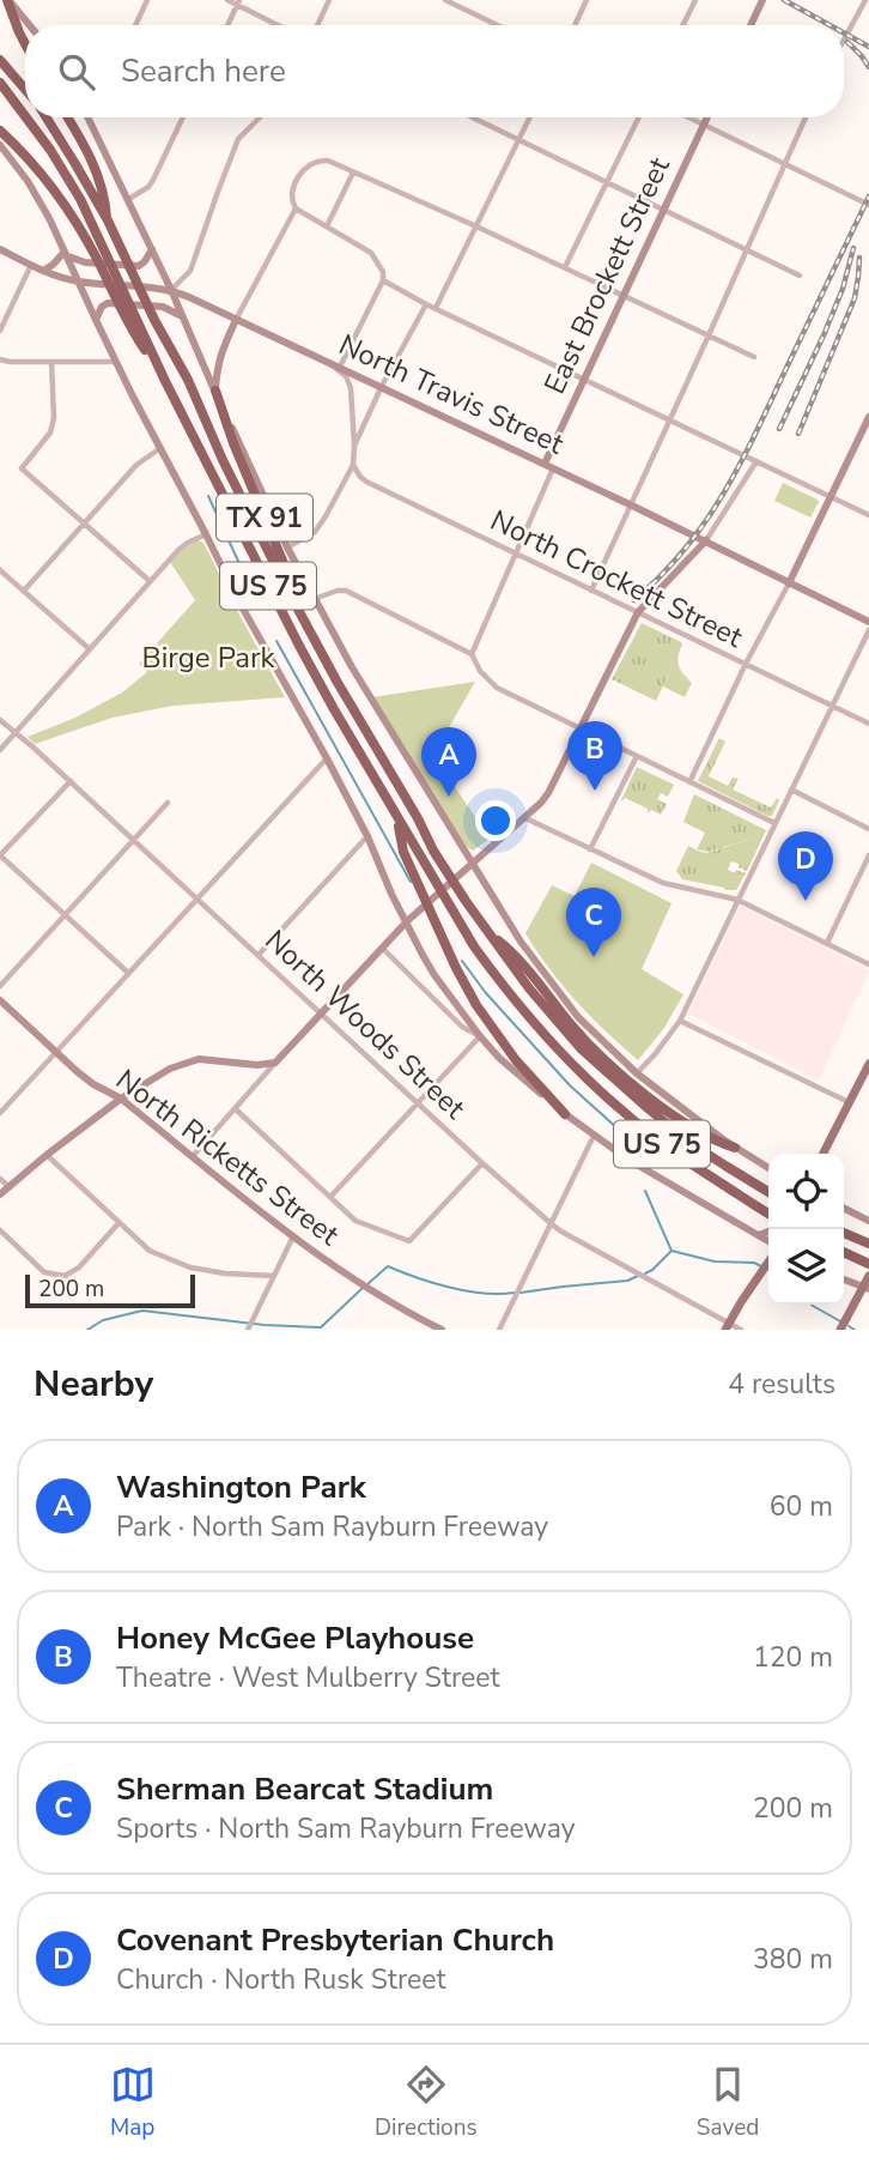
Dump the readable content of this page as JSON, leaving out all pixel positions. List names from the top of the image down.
{
  "streets": {
    "highway": ["TX 91", "US 75"],
    "main road": ["East Brockett Street", "North Travis Street", "North Ricketts Street"],
    "street": ["North Crockett Street", "North Woods Street"]
  },
  "crossings": [
    ["East Brockett Street", "North Travis Street"],
    ["TX 91", "US 75"]
  ],
  "parks": ["Birge Park"],
  "scale_bar": "200 m",
  "page": {
    "search": "Search here",
    "pins": [
      "B",
      "A",
      "D",
      "C"
    ],
    "scale": "200 m",
    "heading": ["Nearby", "4 results"],
    "list": [
      {
        "mark": "A",
        "name": "Washington Park",
        "note": "Park · North Sam Rayburn Freeway",
        "value": "60 m"
      },
      {
        "mark": "B",
        "name": "Honey McGee Playhouse",
        "note": "Theatre · West Mulberry Street",
        "value": "120 m"
      },
      {
        "mark": "C",
        "name": "Sherman Bearcat Stadium",
        "note": "Sports · North Sam Rayburn Freeway",
        "value": "200 m"
      },
      {
        "mark": "D",
        "name": "Covenant Presbyterian Church",
        "note": "Church · North Rusk Street",
        "value": "380 m"
      }
    ],
    "nav": ["Map", "Directions", "Saved"]
  }
}
